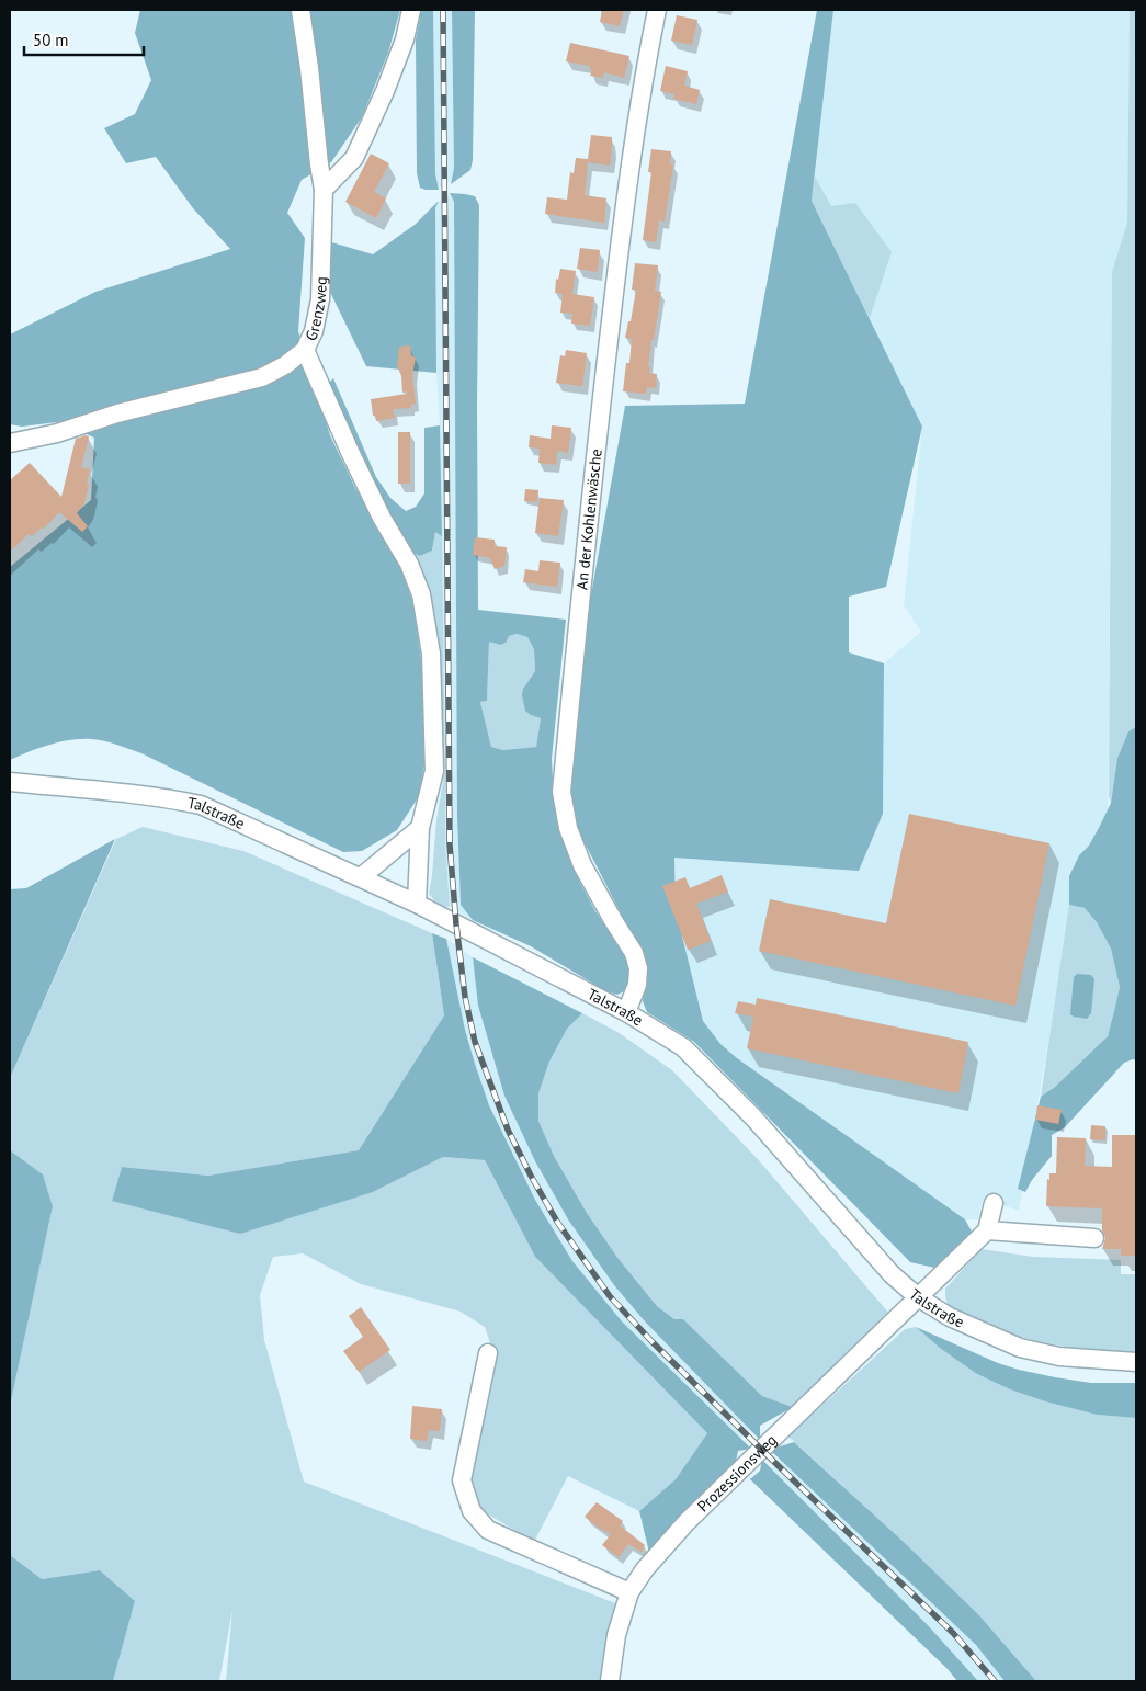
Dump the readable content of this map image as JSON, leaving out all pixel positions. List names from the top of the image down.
{
  "streets": {
    "street": [
      "Grenzweg",
      "An der Kohlenwäsche",
      "Talstraße",
      "Prozessionsweg"
    ]
  },
  "crossings": [
    ["An der Kohlenwäsche", "Talstraße"],
    ["Talstraße", "Prozessionsweg"]
  ],
  "scale_bar": "50 m"
}
